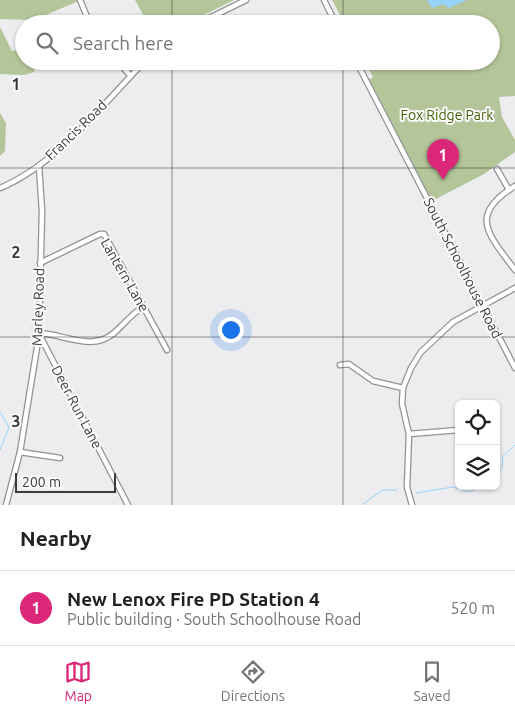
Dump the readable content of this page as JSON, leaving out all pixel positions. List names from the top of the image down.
{
  "streets": {
    "street": [
      "Francis Road",
      "South Schoolhouse Road",
      "Lantern Lane",
      "Marley Road",
      "Deer Run Lane"
    ]
  },
  "crossings": [
    ["Francis Road", "Marley Road"],
    ["Lantern Lane", "Marley Road"],
    ["Marley Road", "Deer Run Lane"]
  ],
  "parks": ["Fox Ridge Park"],
  "scale_bar": "200 m",
  "page": {
    "search": "Search here",
    "pins": "1",
    "scale": "200 m",
    "heading": "Nearby",
    "list": [
      {
        "mark": "1",
        "name": "New Lenox Fire PD Station 4",
        "note": "Public building · South Schoolhouse Road",
        "value": "520 m"
      }
    ],
    "nav": ["Map", "Directions", "Saved"]
  },
  "grid": {
    "rows": ["1", "2", "3"]
  }
}
